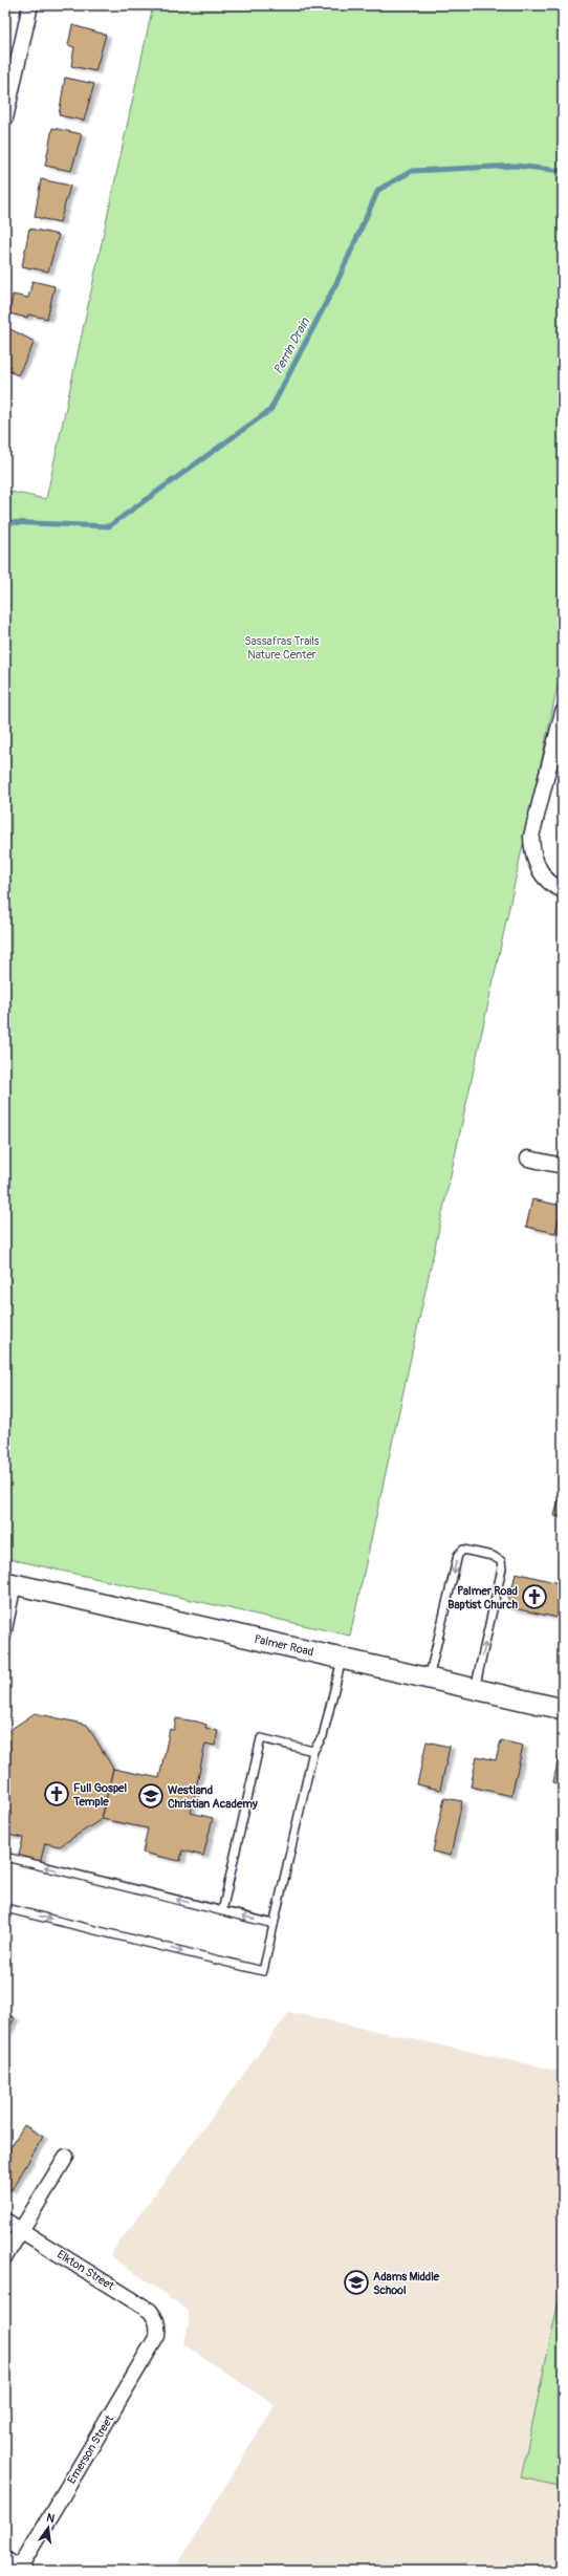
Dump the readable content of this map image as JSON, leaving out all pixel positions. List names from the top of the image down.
{
  "streets": {
    "street": ["Palmer Road", "Elkton Street", "Emerson Street"]
  },
  "crossings": [
    ["Elkton Street", "Emerson Street"]
  ],
  "water": ["Perrin Drain"],
  "parks": ["Sassafras Trails Nature Center"],
  "places": {
    "church": ["Palmer Road Baptist Church", "Full Gospel Temple"],
    "school or university": ["Westland Christian Academy", "Adams Middle School"]
  },
  "north": "top"
}
